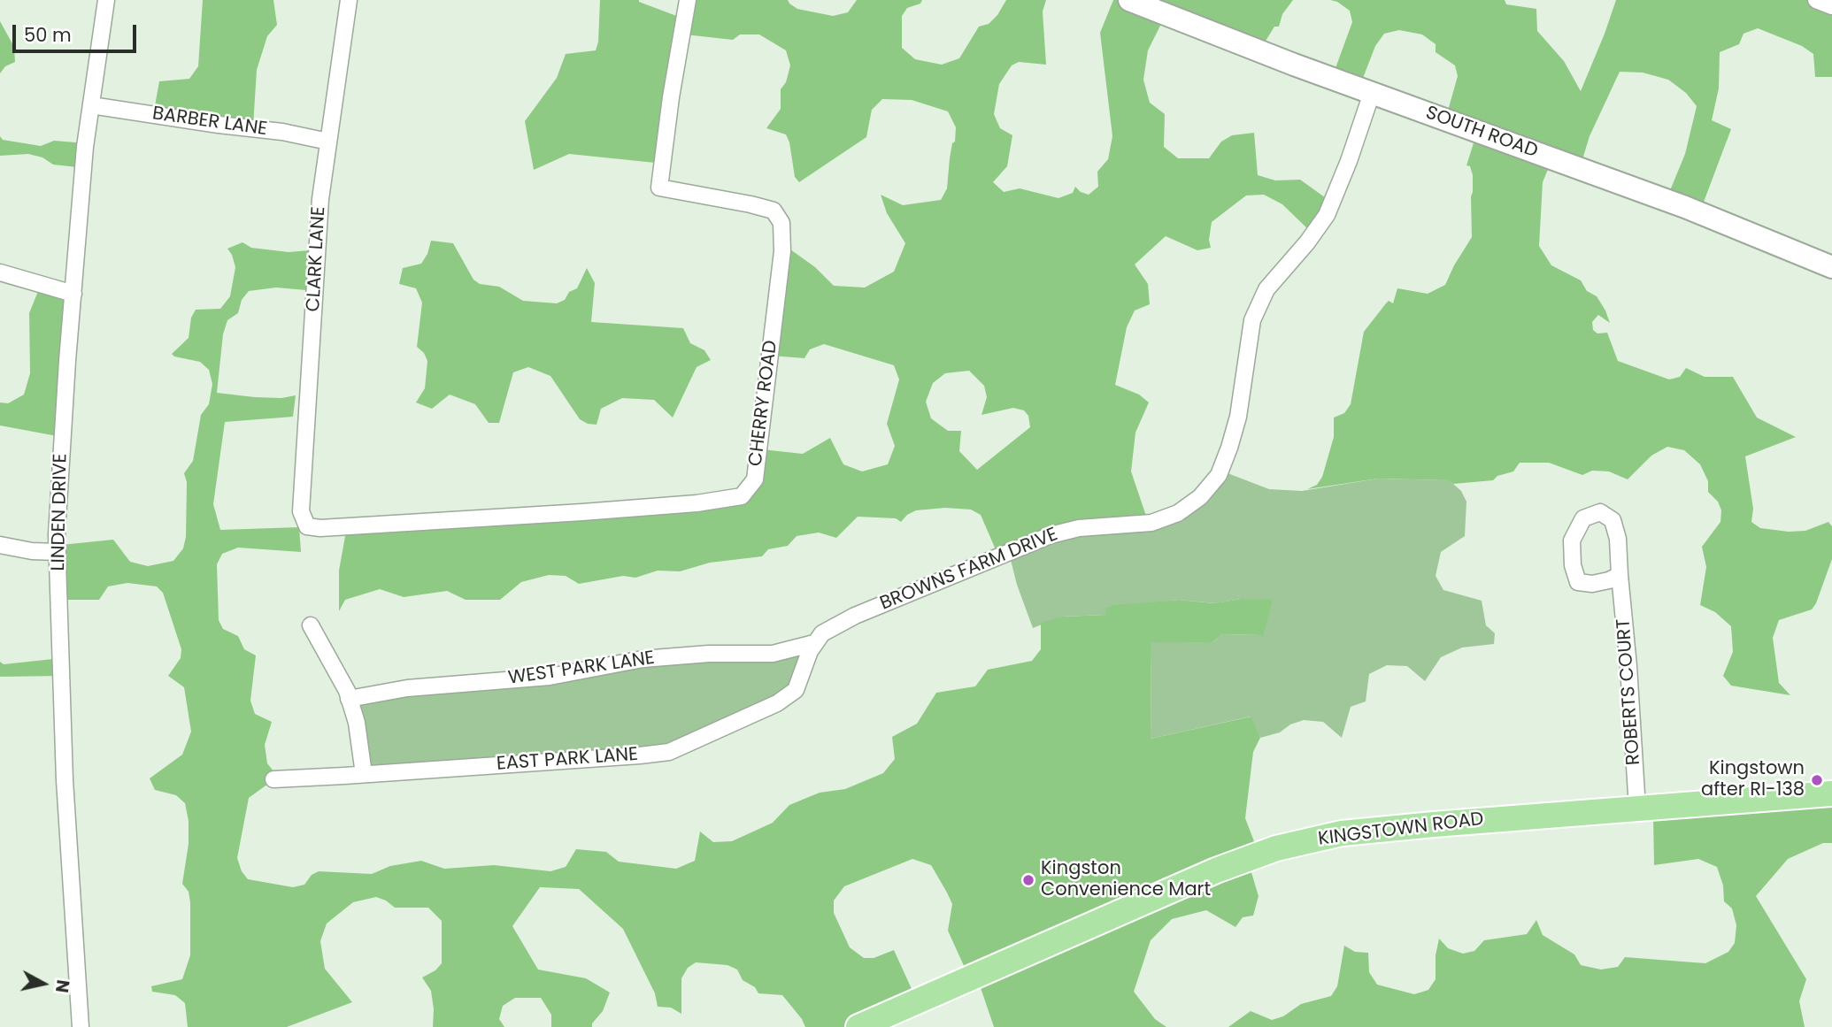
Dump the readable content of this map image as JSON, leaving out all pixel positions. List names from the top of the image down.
{
  "streets": {
    "main road": ["KINGSTOWN ROAD"],
    "street": [
      "BARBER LANE",
      "SOUTH ROAD",
      "CLARK LANE",
      "CHERRY ROAD",
      "LINDEN DRIVE",
      "BROWNS FARM DRIVE",
      "WEST PARK LANE",
      "ROBERTS COURT",
      "EAST PARK LANE"
    ]
  },
  "crossings": [
    ["BARBER LANE", "CLARK LANE"],
    ["BARBER LANE", "LINDEN DRIVE"],
    ["SOUTH ROAD", "BROWNS FARM DRIVE"],
    ["CLARK LANE", "CHERRY ROAD"],
    ["BROWNS FARM DRIVE", "WEST PARK LANE"],
    ["BROWNS FARM DRIVE", "EAST PARK LANE"],
    ["WEST PARK LANE", "EAST PARK LANE"],
    ["ROBERTS COURT", "KINGSTOWN ROAD"]
  ],
  "places": ["Kingstown after RI-138", "Kingston Convenience Mart"],
  "scale_bar": "50 m",
  "north": "right"
}
